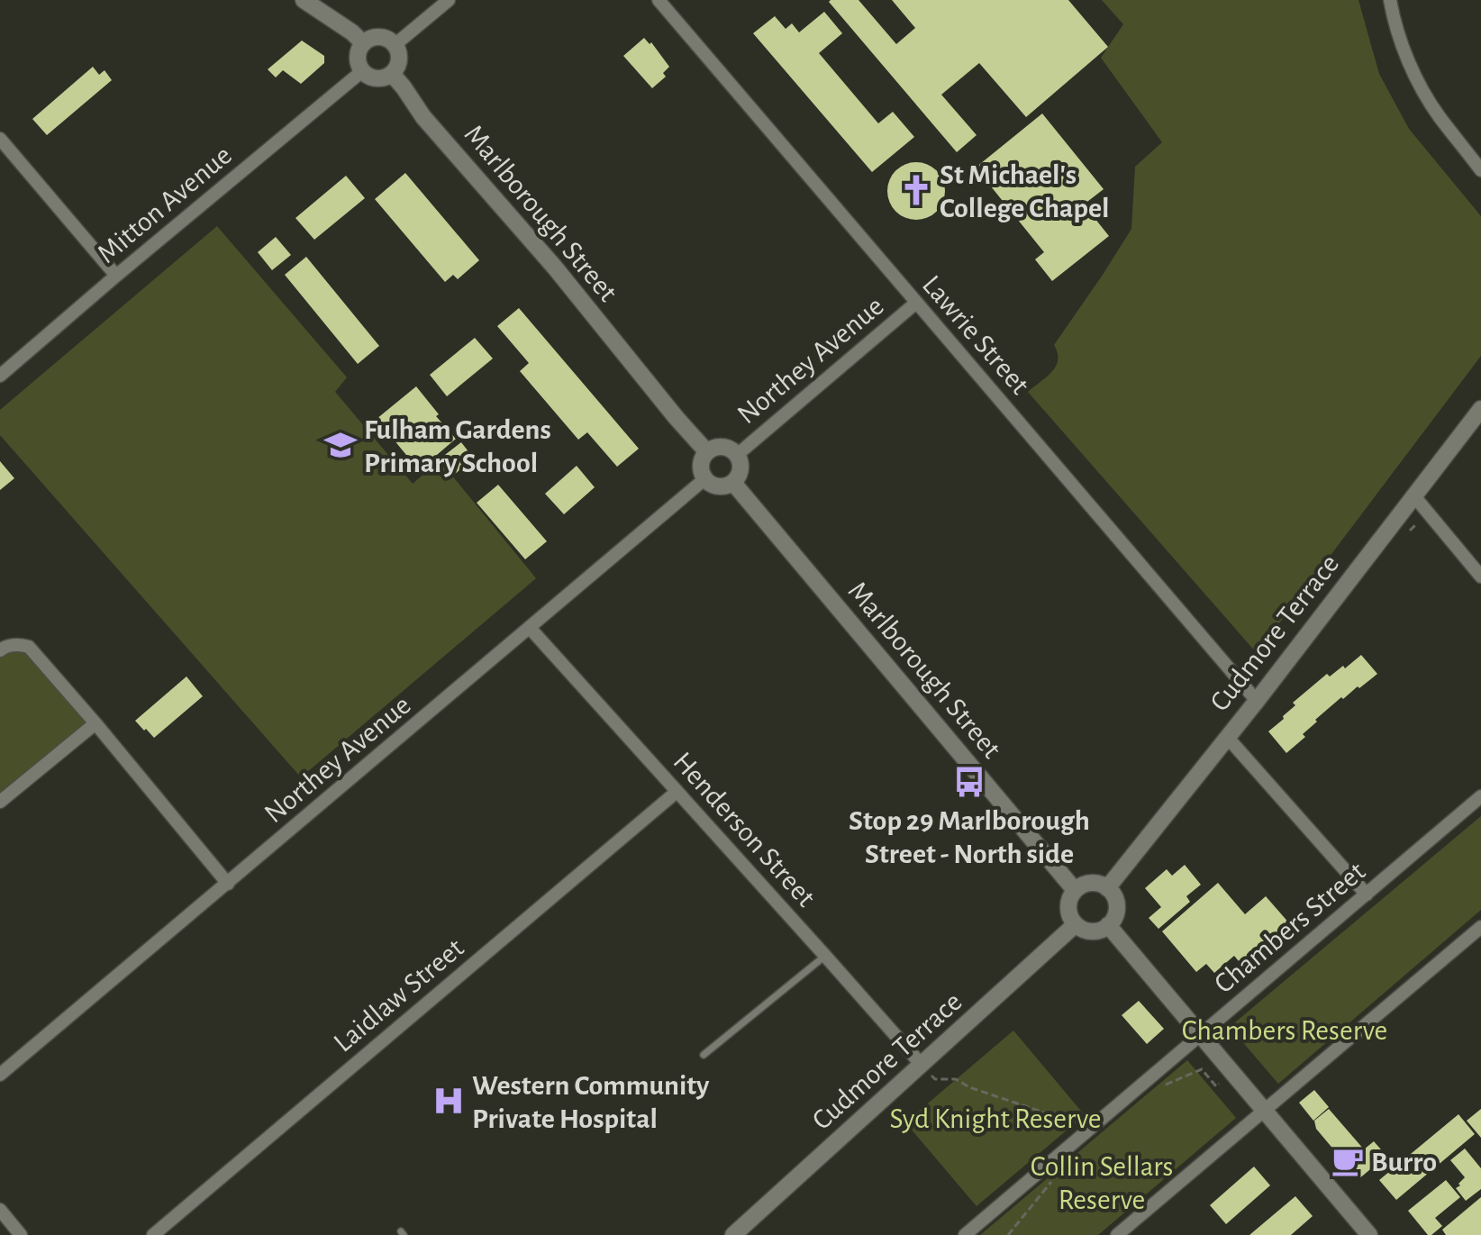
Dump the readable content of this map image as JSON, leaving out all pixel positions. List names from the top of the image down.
{
  "streets": {
    "street": [
      "Mitton Avenue",
      "Marlborough Street",
      "Lawrie Street",
      "Northey Avenue",
      "Cudmore Terrace",
      "Henderson Street",
      "Chambers Street",
      "Laidlaw Street"
    ]
  },
  "crossings": [
    ["Mitton Avenue", "Marlborough Street"],
    ["Marlborough Street", "Northey Avenue"],
    ["Marlborough Street", "Cudmore Terrace"],
    ["Lawrie Street", "Northey Avenue"],
    ["Lawrie Street", "Cudmore Terrace"],
    ["Northey Avenue", "Henderson Street"],
    ["Cudmore Terrace", "Henderson Street"],
    ["Henderson Street", "Laidlaw Street"]
  ],
  "parks": ["Chambers Reserve", "Syd Knight Reserve", "Collin Sellars Reserve"],
  "places": {
    "church": ["St Michael's College Chapel"],
    "school or university": ["Fulham Gardens Primary School"],
    "bus stop": ["Stop 29 Marlborough Street - North side"],
    "hospital": ["Western Community Private Hospital"],
    "cafe": ["Burro"]
  }
}
